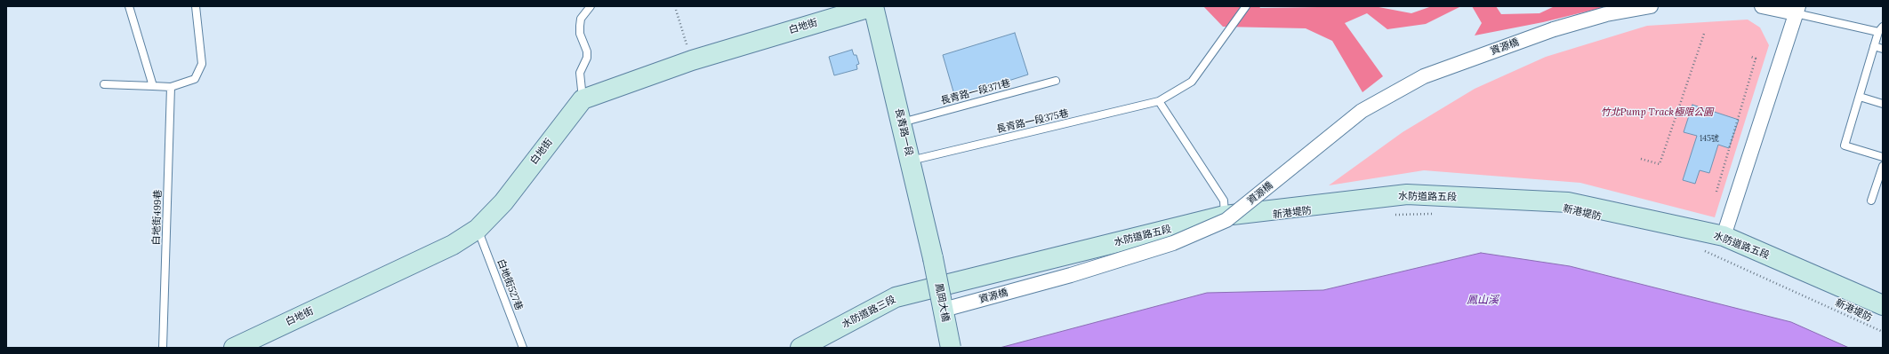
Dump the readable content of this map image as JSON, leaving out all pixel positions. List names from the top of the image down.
{
  "streets": {
    "street": [
      "白地街",
      "資源橋",
      "長青路一段",
      "水防道路五段",
      "鳳岡大橋",
      "水防道路三段"
    ],
    "lane": [
      "長青路一段371巷",
      "長青路一段375巷",
      "白地街499巷",
      "白地街527巷"
    ],
    "path": ["新港堤防"]
  },
  "crossings": [
    ["白地街", "長青路一段"],
    ["白地街", "白地街527巷"],
    ["資源橋", "鳳岡大橋"],
    ["長青路一段371巷", "長青路一段"],
    ["長青路一段375巷", "長青路一段"],
    ["長青路一段", "鳳岡大橋"],
    ["水防道路五段", "水防道路三段"]
  ],
  "water": ["鳳山溪"],
  "parks": ["竹北Pump Track極限公園"],
  "house_numbers": ["145號"]
}
